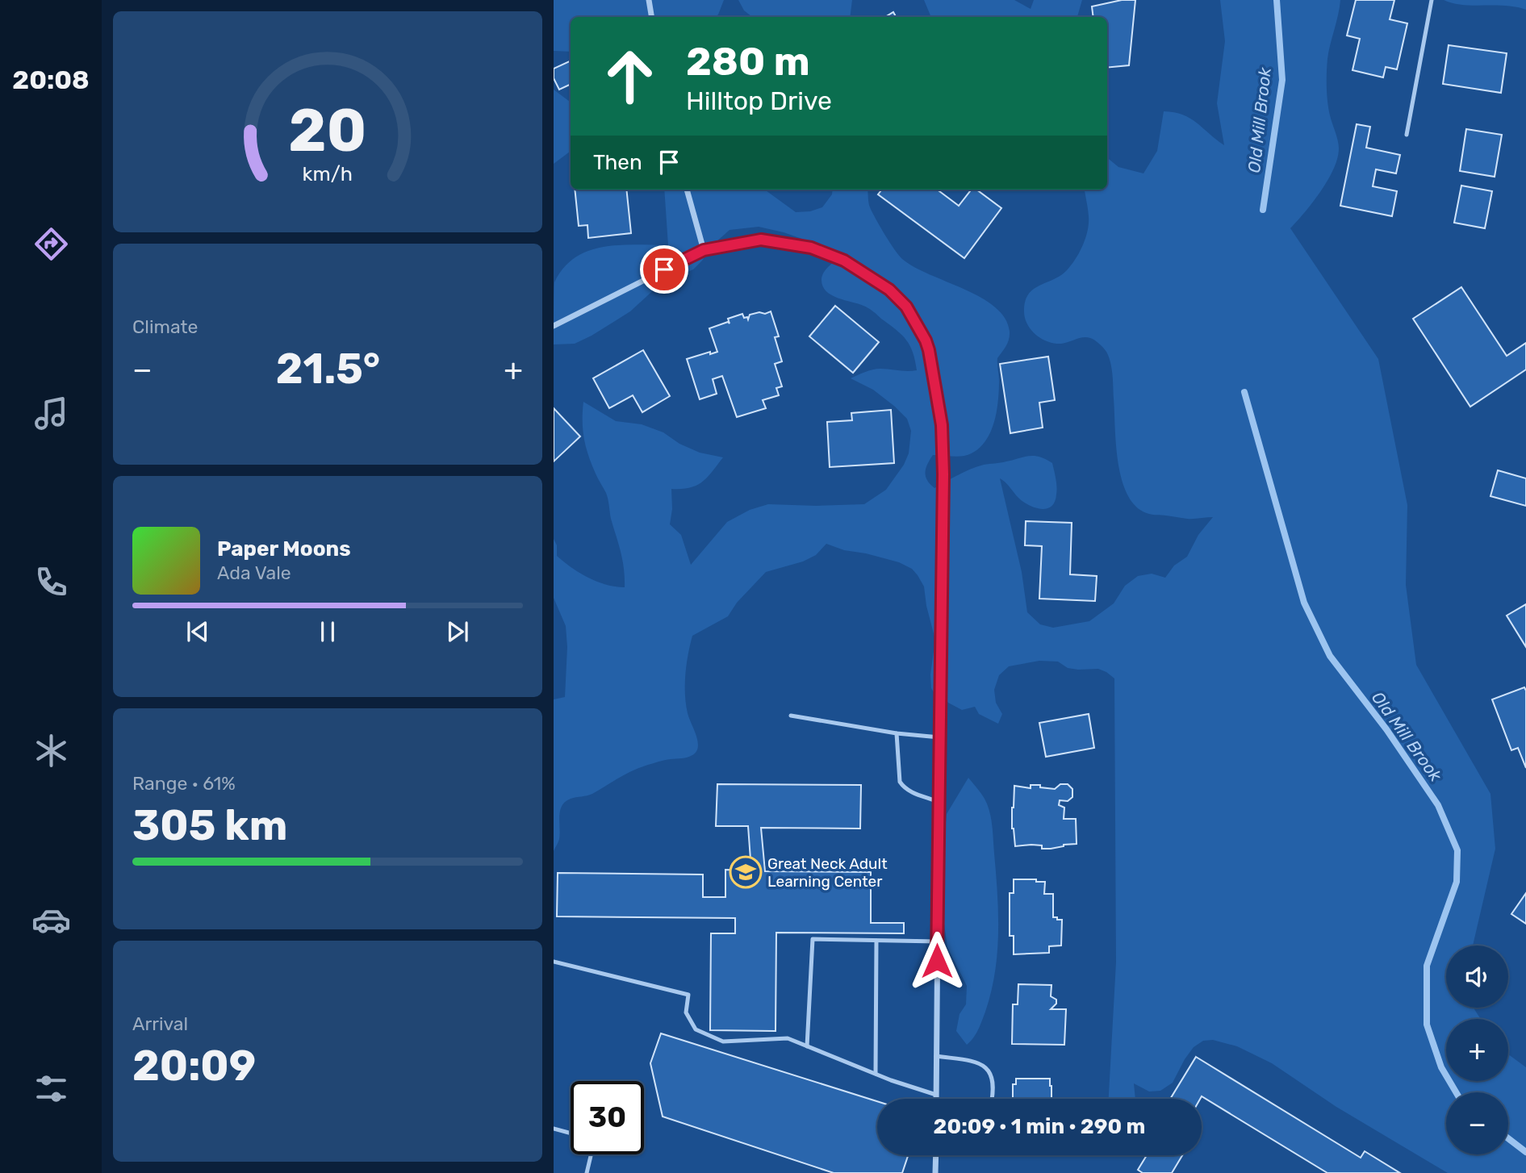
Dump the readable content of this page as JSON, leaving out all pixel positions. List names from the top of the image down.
{
  "water": ["Old Mill Brook"],
  "places": {
    "school or university": ["Great Neck Adult Learning Center"]
  },
  "page": {
    "tabs": "20:08",
    "turn": ["280 m", "Hilltop Drive"],
    "then": "Then",
    "tile": [
      "Climate",
      ["Range · 61%", "305 km"],
      ["Arrival", "20:09"]
    ],
    "heat": ["−", "21.5°", "+"],
    "song": ["Paper Moons", "Ada Vale"],
    "map_buttons": ["+", "−"],
    "limit": "30",
    "trip": "20:09 · 1 min · 290 m",
    "gauge": ["20", "km/h"]
  }
}
